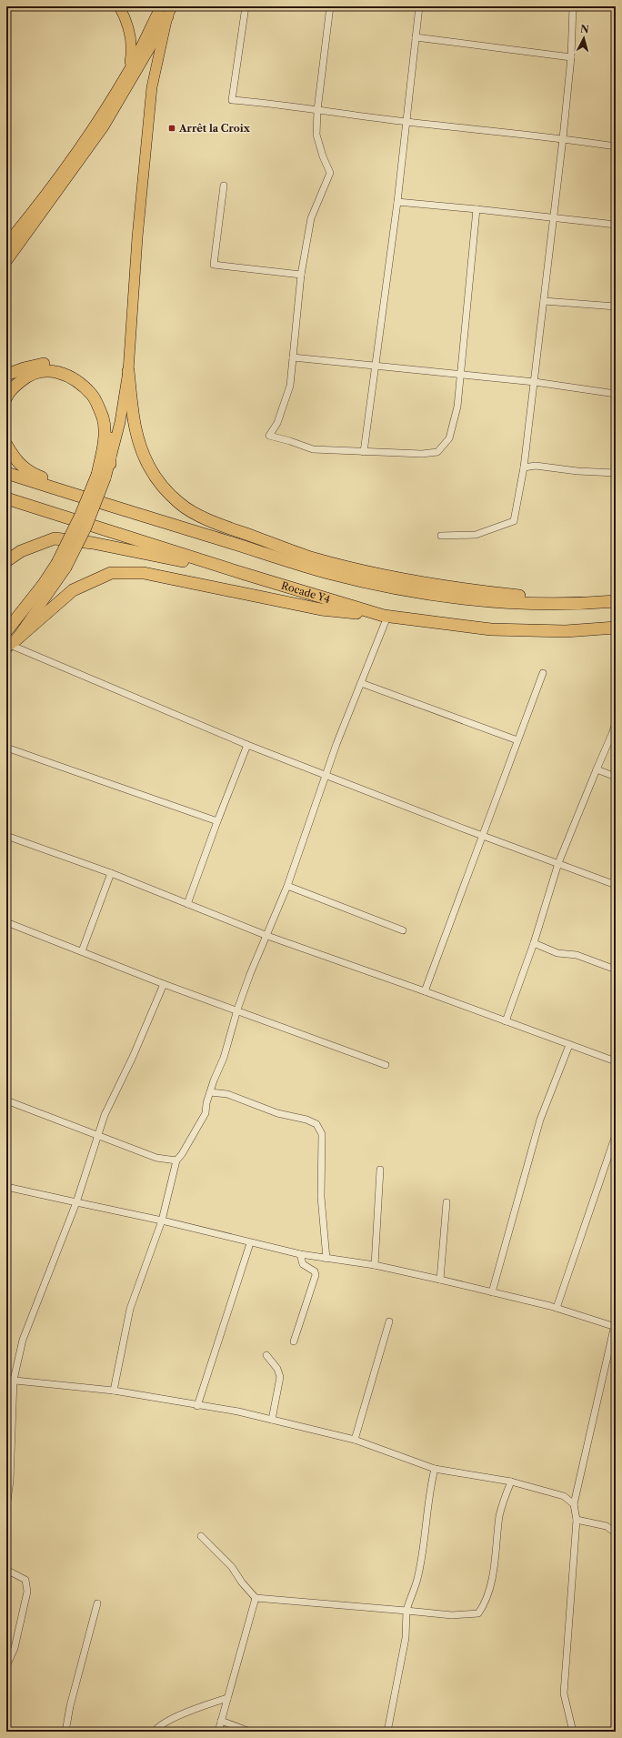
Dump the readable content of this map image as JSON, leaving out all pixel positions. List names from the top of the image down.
{
  "streets": {
    "highway": ["Rocade Y4"]
  },
  "places": {
    "transit": ["Arrêt la Croix"]
  },
  "north": "top"
}
